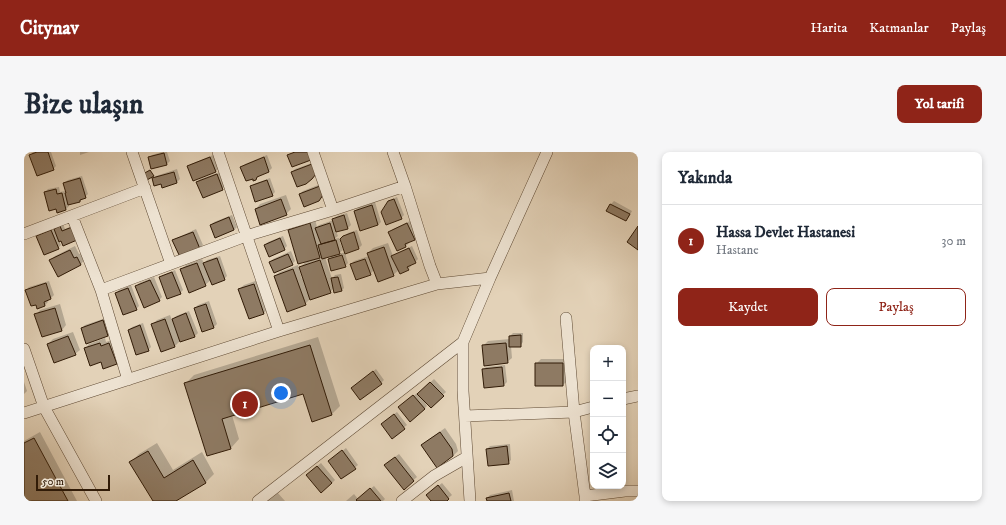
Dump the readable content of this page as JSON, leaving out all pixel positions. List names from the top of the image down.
{
  "scale_bar": "50 m",
  "page": {
    "header": "Citynav",
    "nav": ["Harita", "Katmanlar", "Paylaş"],
    "buttons": [
      "Yol tarifi",
      ["Kaydet", "Paylaş"]
    ],
    "title": "Bize ulaşın",
    "heading": "Yakında",
    "list": [
      {
        "mark": "1",
        "name": "Hassa Devlet Hastanesi",
        "note": "Hastane",
        "value": "30 m"
      }
    ],
    "map_buttons": ["+", "−"],
    "pins": "1",
    "scale": "50 m"
  }
}
